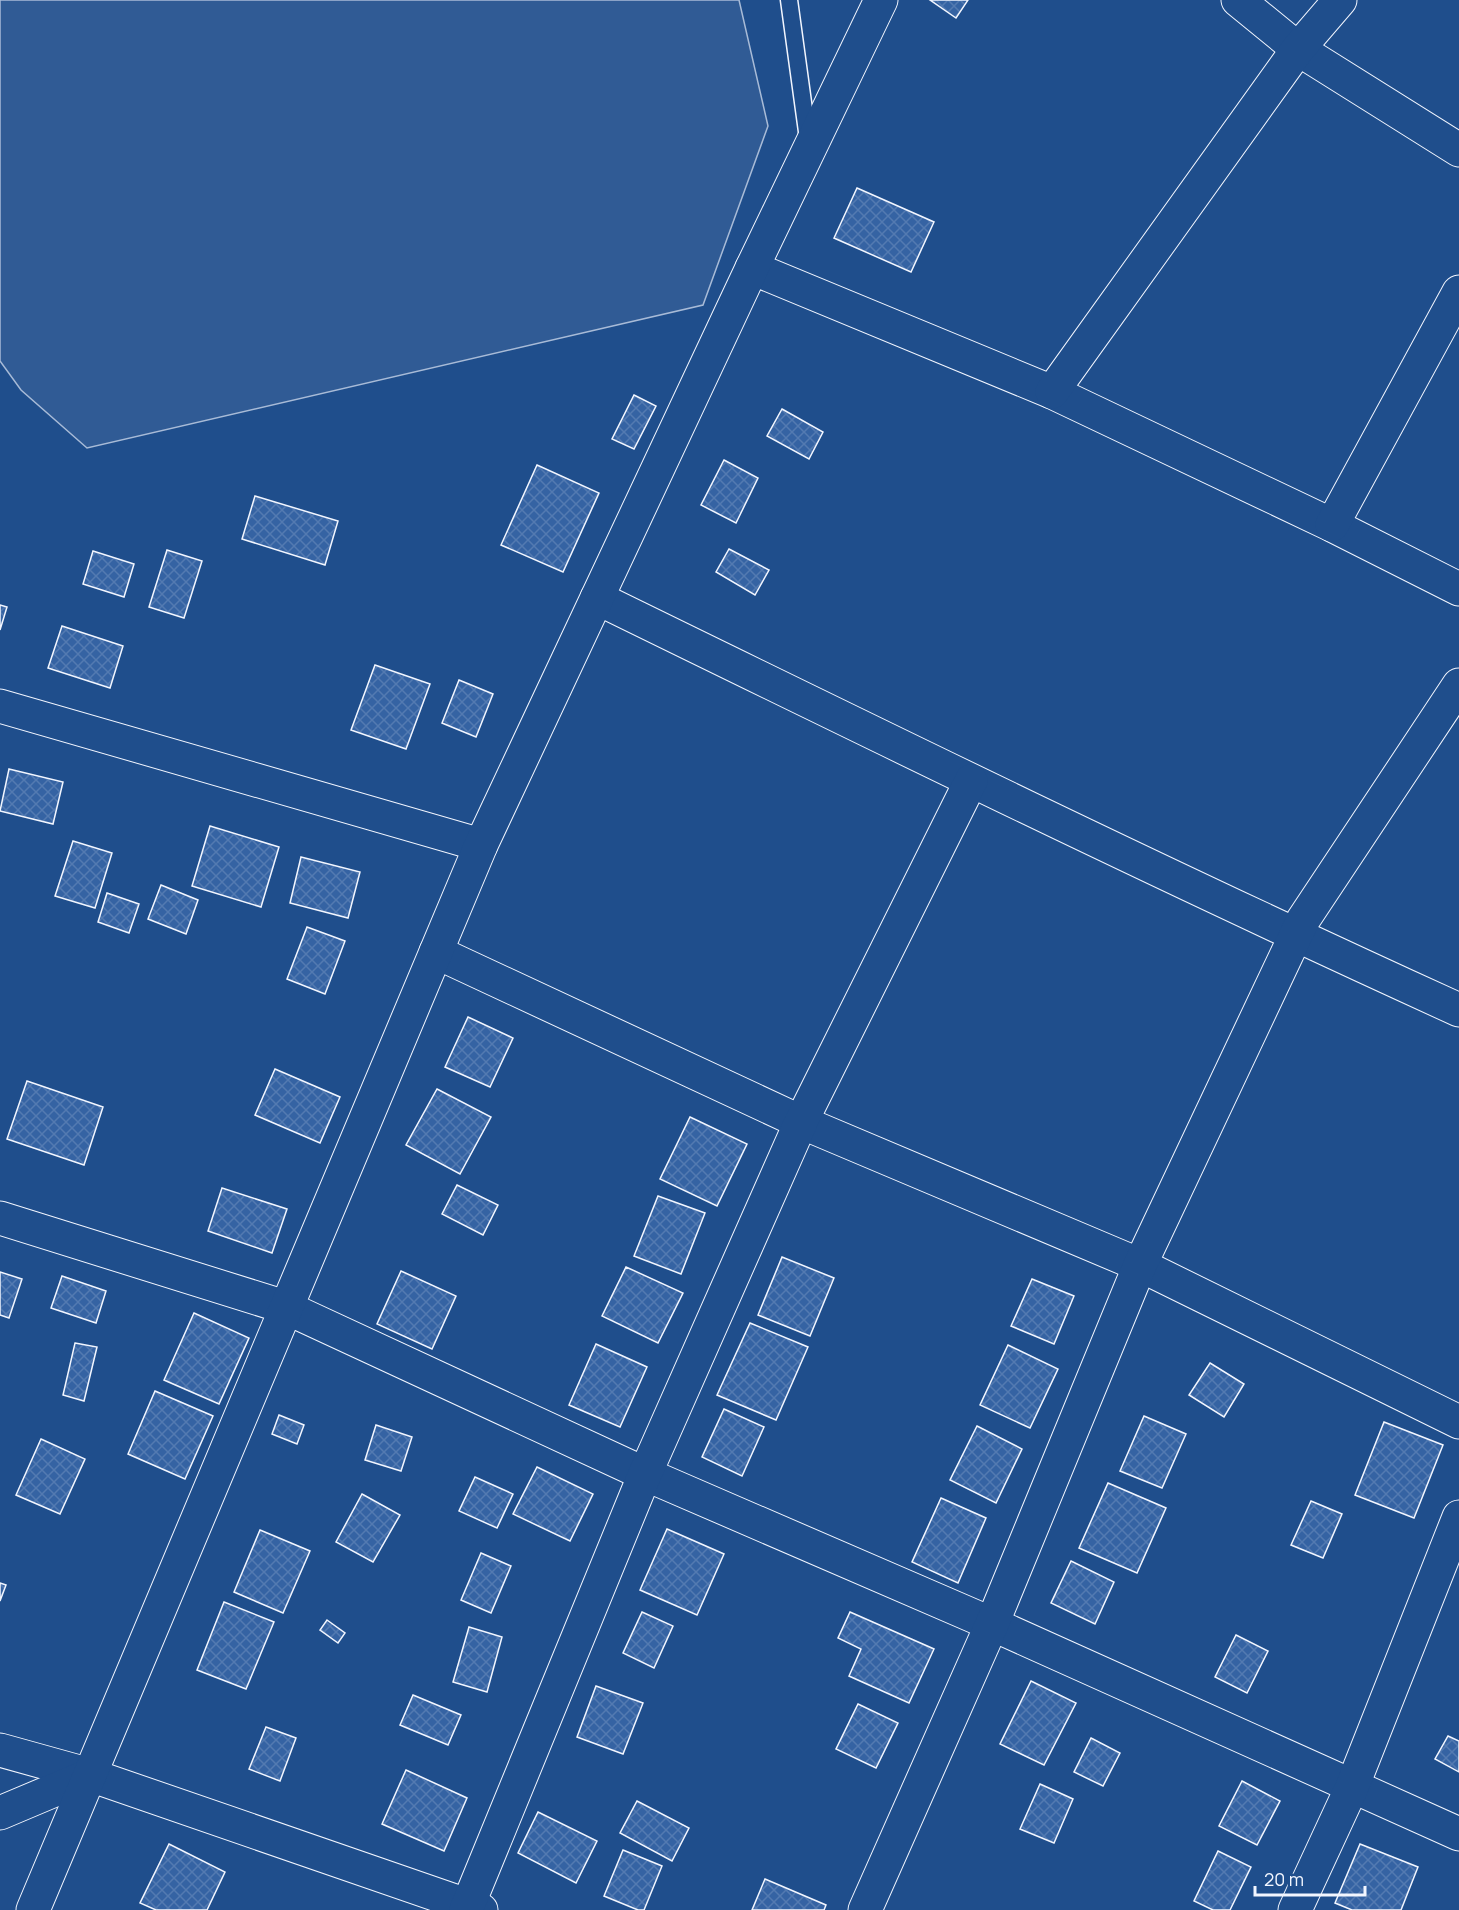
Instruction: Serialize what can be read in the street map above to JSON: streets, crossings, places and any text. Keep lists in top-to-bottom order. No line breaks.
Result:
{"scale_bar":"20 m"}
